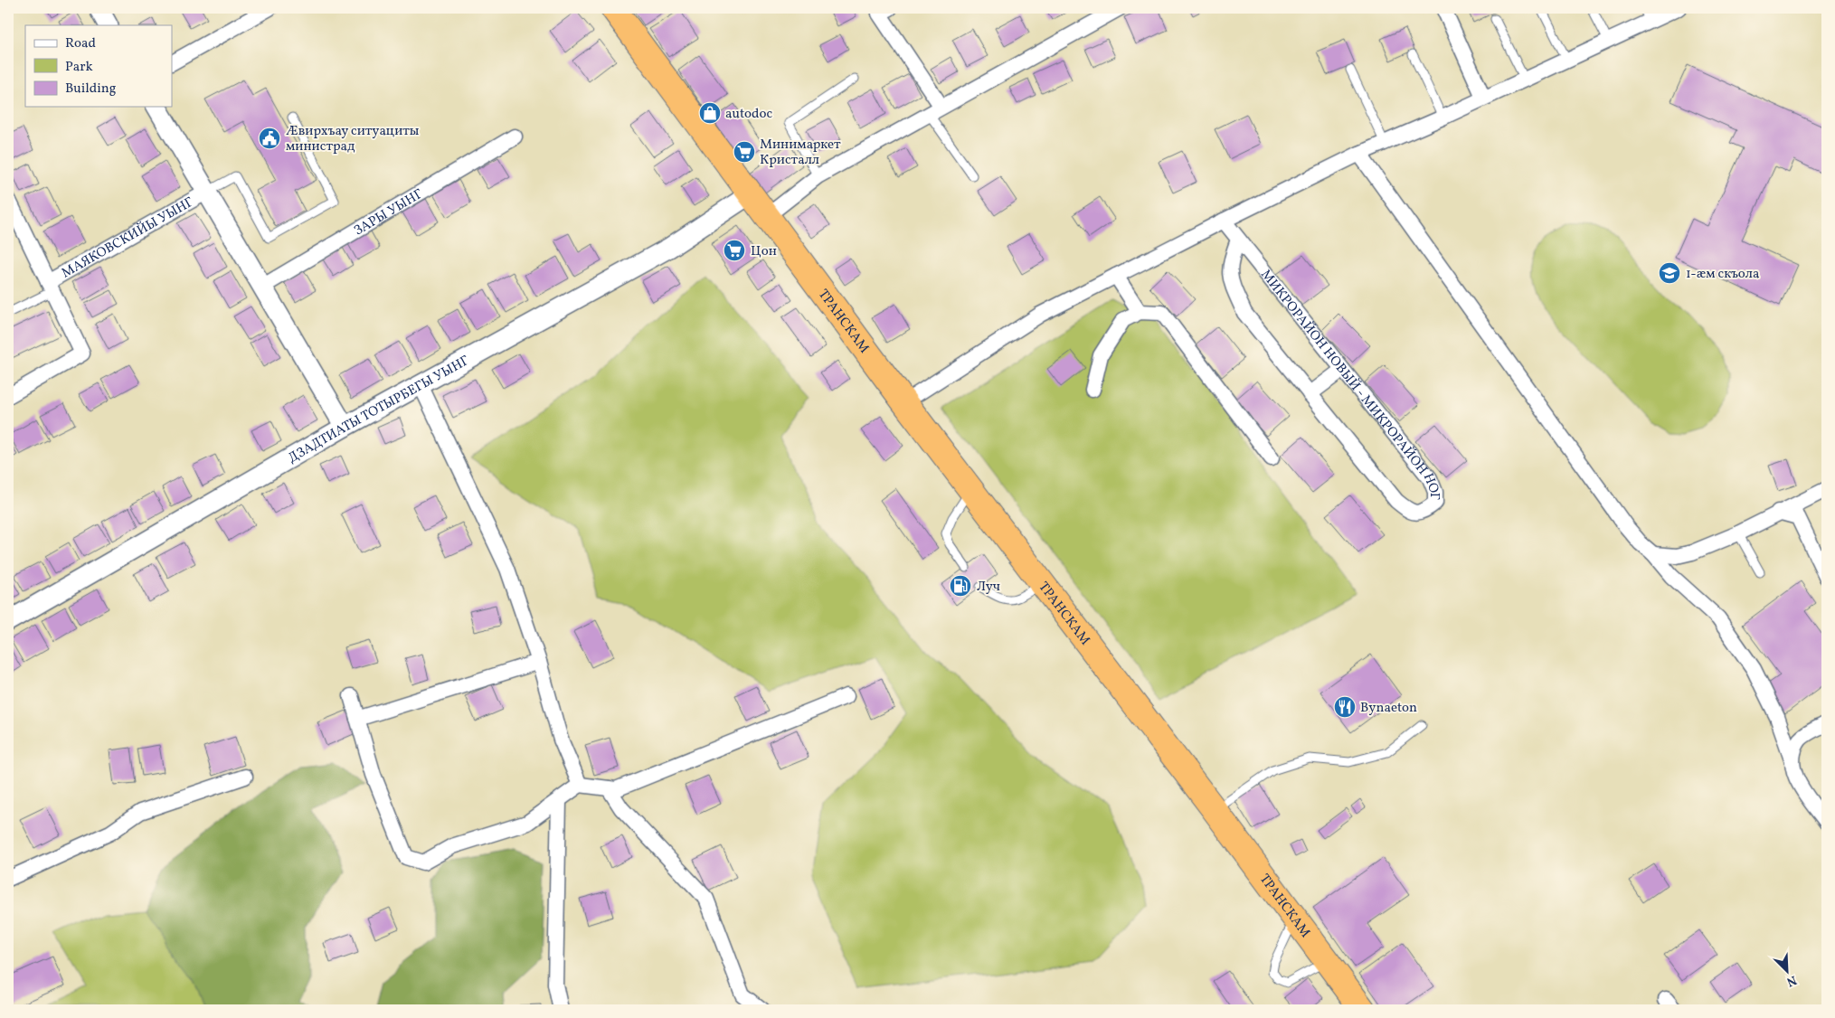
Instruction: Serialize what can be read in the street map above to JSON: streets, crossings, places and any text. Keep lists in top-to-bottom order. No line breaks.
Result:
{"streets":{"highway":["ТРАНСКАМ"],"street":["ЗАРЫ УЫНГ","МАЯКОВСКИЙЫ УЫНГ","МИКРОРАЙОН НОВЫЙ - МИКРОРАЙОН НОГ","ДЗАДТИАТЫ ТОТЫРБЕГЫ УЫНГ"]},"crossings":[["ТРАНСКАМ","ДЗАДТИАТЫ ТОТЫРБЕГЫ УЫНГ"]],"places":{"shop":["autodoc"],"public building":["Æвирхъау ситуациты министрад"],"supermarket":["Минимаркет Кристалл","Цон"],"school or university":["1-æм скъола"],"fuel station":["Луч"],"restaurant":["Bynaeton"]},"legend":["Road","Park","Building"],"north":"bottom right"}
